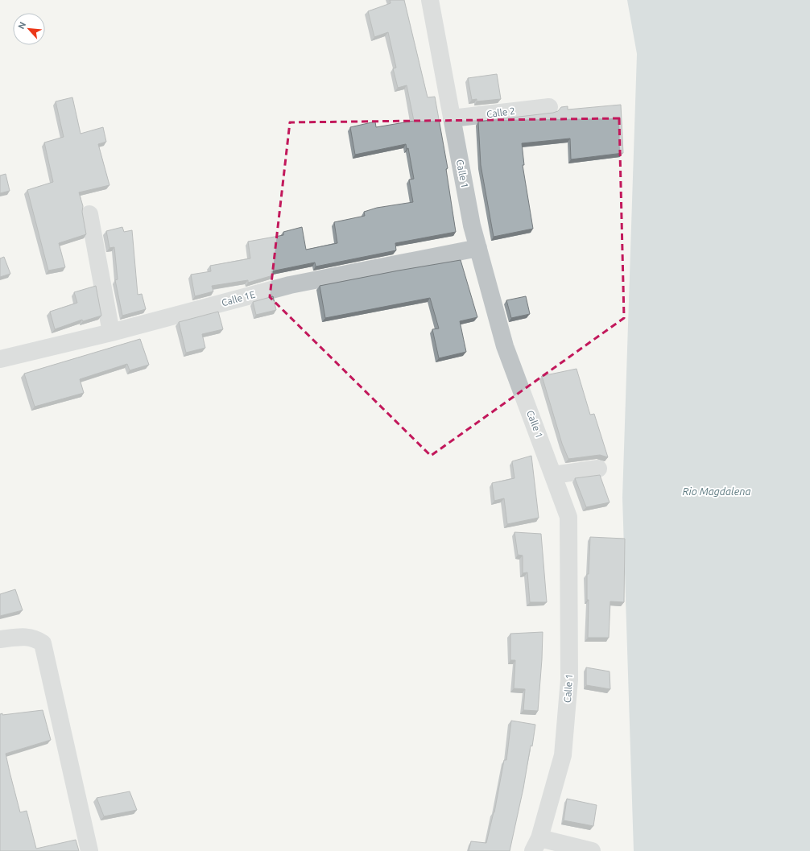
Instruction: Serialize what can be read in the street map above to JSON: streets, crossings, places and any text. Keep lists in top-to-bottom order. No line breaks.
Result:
{"streets":{"street":["Calle 2","Calle 1","Calle 1E"]},"crossings":[["Calle 2","Calle 1"],["Calle 1","Calle 1E"]],"water":["Rio Magdalena"],"north":"top left"}
